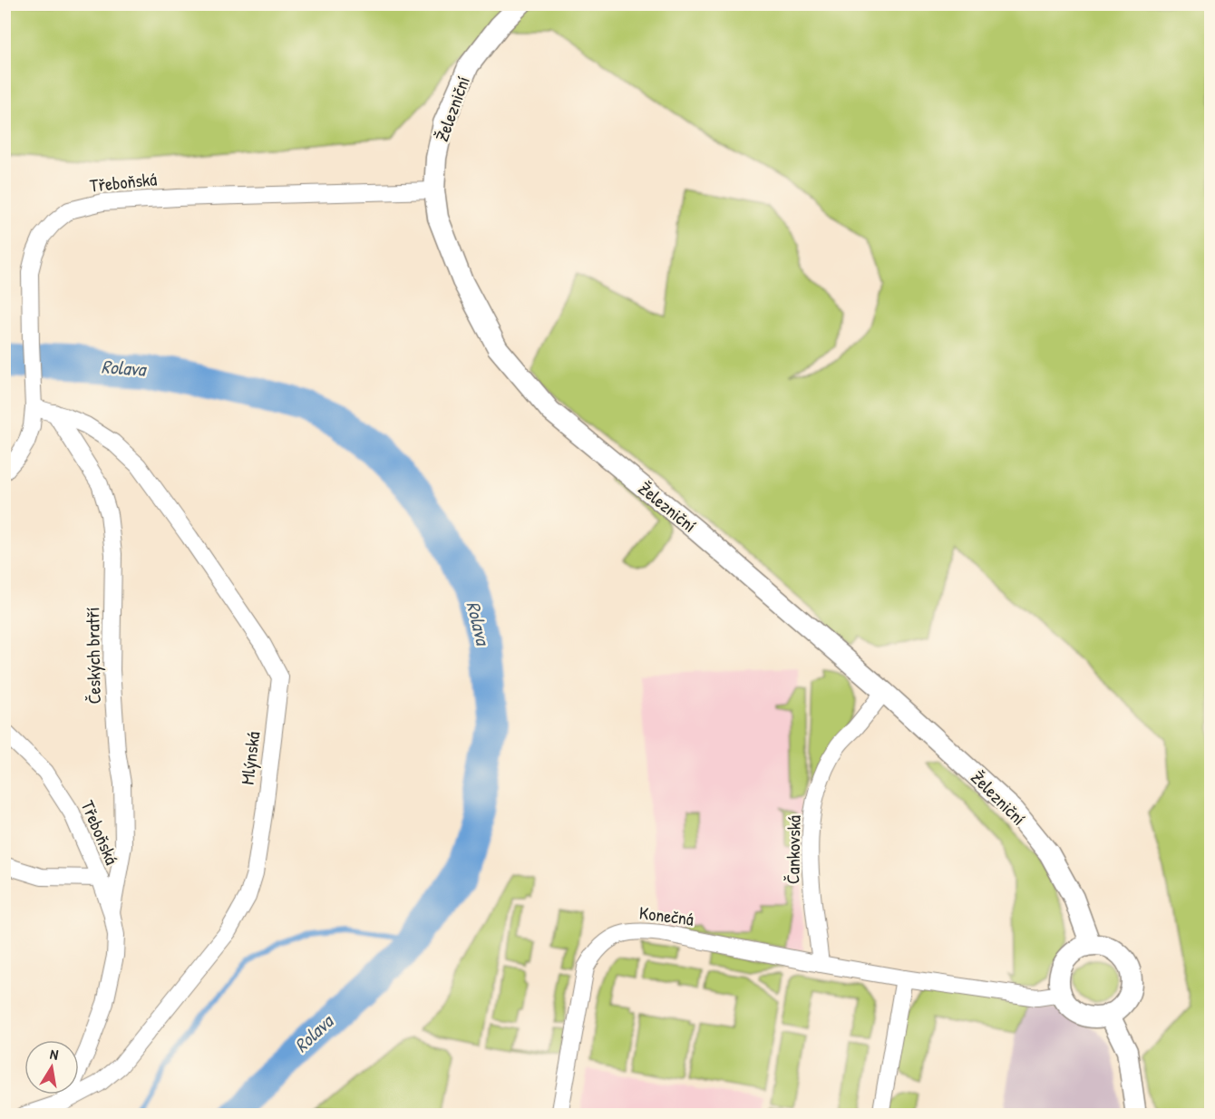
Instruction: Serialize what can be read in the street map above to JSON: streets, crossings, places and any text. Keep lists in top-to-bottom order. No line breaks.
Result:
{"streets":{"street":["Železniční","Třeboňská","Českých bratří","Mlýnská","Čankovská","Konečná"]},"crossings":[["Železniční","Třeboňská"],["Železniční","Čankovská"],["Železniční","Konečná"],["Třeboňská","Českých bratří"],["Třeboňská","Mlýnská"],["Českých bratří","Mlýnská"],["Čankovská","Konečná"]],"water":["Rolava"],"north":"top"}
